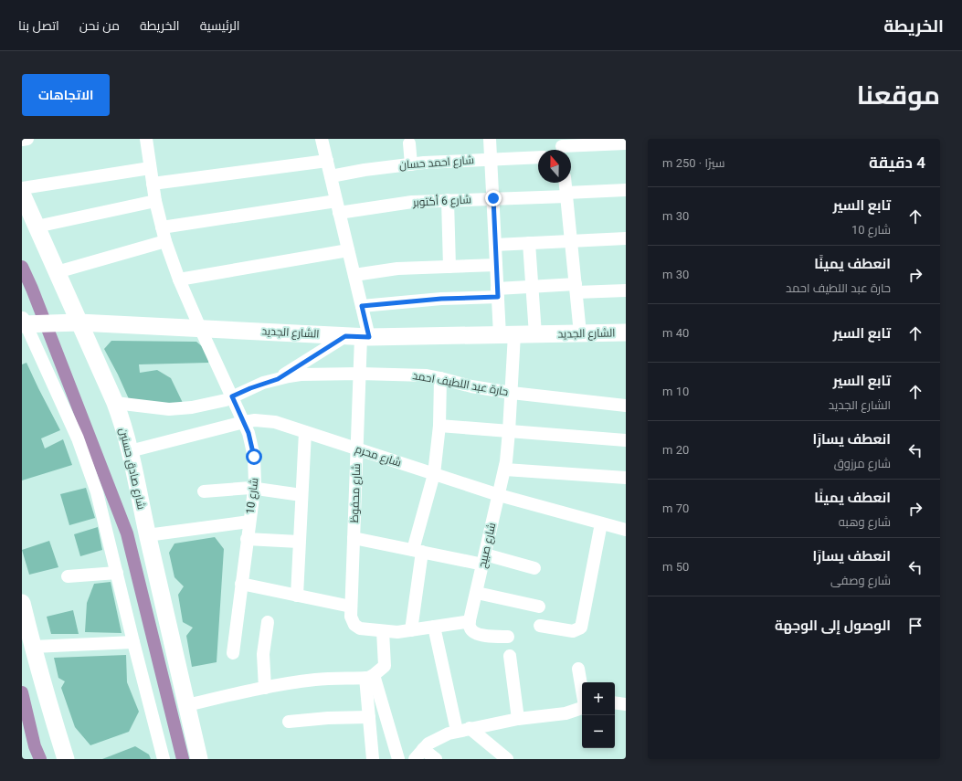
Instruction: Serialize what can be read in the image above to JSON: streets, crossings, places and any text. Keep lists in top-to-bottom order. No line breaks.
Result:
{"streets":{"street":["شارع احمد حسان","شارع 6 أكتوبر","الشارع الجديد","حارة عبد اللطيف احمد","شارع محرم","شارع صادق حسنين","شارع محفوظ","شارع 10","شارع صبيح"]},"crossings":[["شارع احمد حسان","شارع محفوظ"],["شارع احمد حسان","شارع صبيح"],["شارع 6 أكتوبر","شارع محفوظ"],["شارع 6 أكتوبر","شارع صبيح"],["الشارع الجديد","شارع صادق حسنين"],["الشارع الجديد","شارع محفوظ"],["الشارع الجديد","شارع 10"],["الشارع الجديد","شارع صبيح"],["حارة عبد اللطيف احمد","شارع صادق حسنين"],["حارة عبد اللطيف احمد","شارع محفوظ"],["حارة عبد اللطيف احمد","شارع 10"],["حارة عبد اللطيف احمد","شارع صبيح"],["شارع محرم","شارع صادق حسنين"],["شارع محرم","شارع محفوظ"],["شارع محرم","شارع 10"],["شارع محرم","شارع صبيح"]],"north":"top","page":{"header":"الخريطة","nav":["الرئيسية","الخريطة","من نحن","اتصل بنا"],"title":"موقعنا","buttons":"الاتجاهات","heading":["4 دقيقة","سيرًا · 250 m"],"list":[["تابع السير","شارع 10","30 m"],["انعطف يمينًا","حارة عبد اللطيف احمد","30 m"],["تابع السير","40 m"],["تابع السير","الشارع الجديد","10 m"],["انعطف يسارًا","شارع مرزوق","20 m"],["انعطف يمينًا","شارع وهبه","70 m"],["انعطف يسارًا","شارع وصفى","50 m"],"الوصول إلى الوجهة"],"map_buttons":["+","−"]}}
